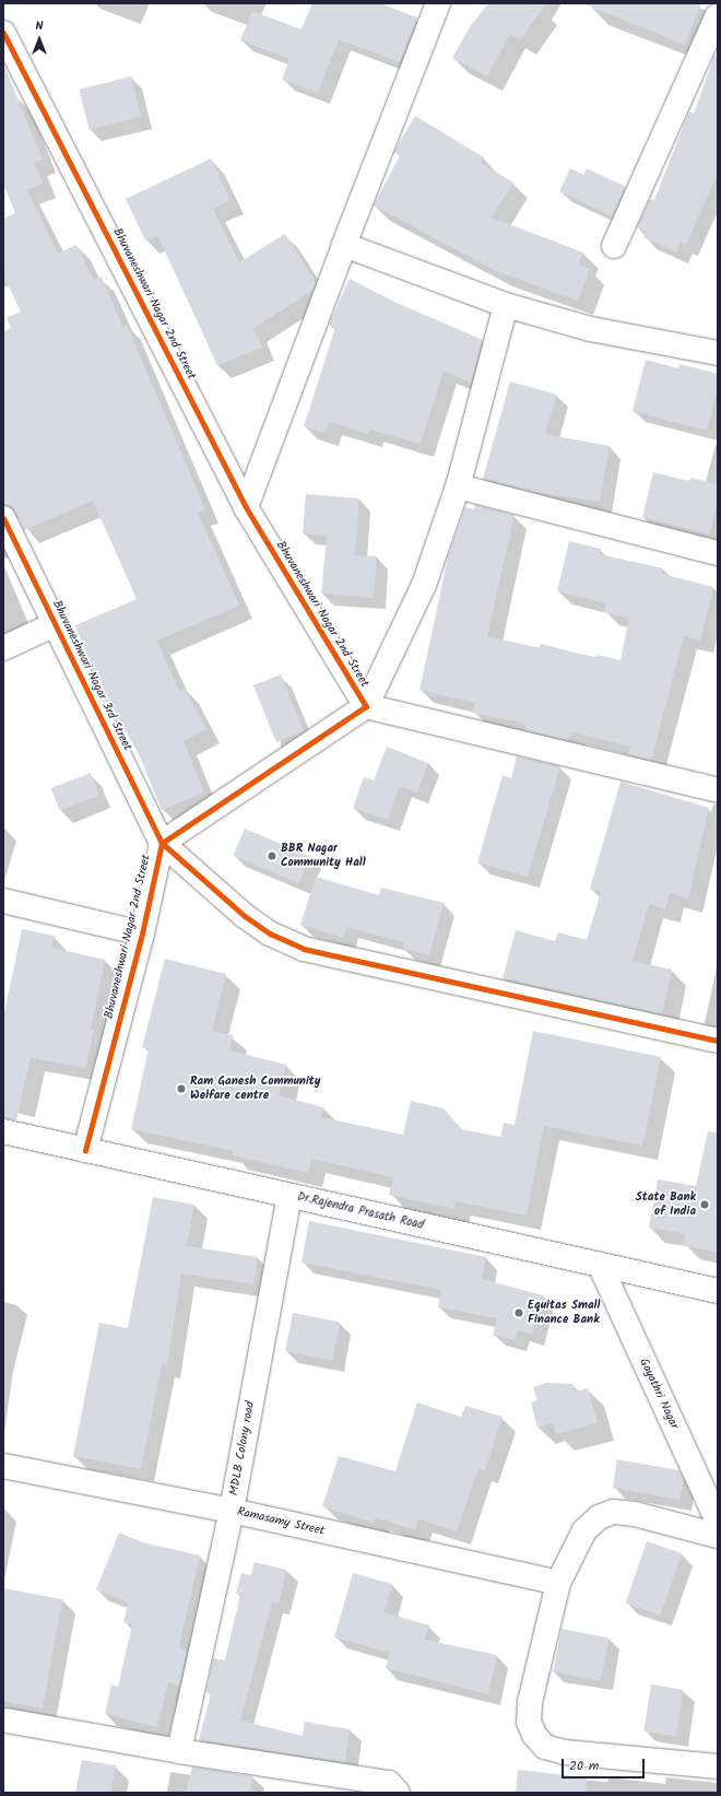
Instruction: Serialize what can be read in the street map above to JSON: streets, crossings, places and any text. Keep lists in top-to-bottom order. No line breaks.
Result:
{"streets":{"street":["Bhuvaneshwari Nagar 2nd Street","Bhuvaneshwari Nagar 3rd Street","Dr.Rajendra Prasath Road","Gayathri Nagar","MDLB Colony road","Ramasamy Street"]},"crossings":[["Bhuvaneshwari Nagar 2nd Street","Bhuvaneshwari Nagar 3rd Street"],["Bhuvaneshwari Nagar 2nd Street","Dr.Rajendra Prasath Road"],["Dr.Rajendra Prasath Road","Gayathri Nagar"],["Dr.Rajendra Prasath Road","MDLB Colony road"],["MDLB Colony road","Ramasamy Street"]],"places":["BBR Nagar Community Hall","Ram Ganesh Community Welfare centre","State Bank of India","Equitas Small Finance Bank"],"scale_bar":"20 m","north":"top"}
